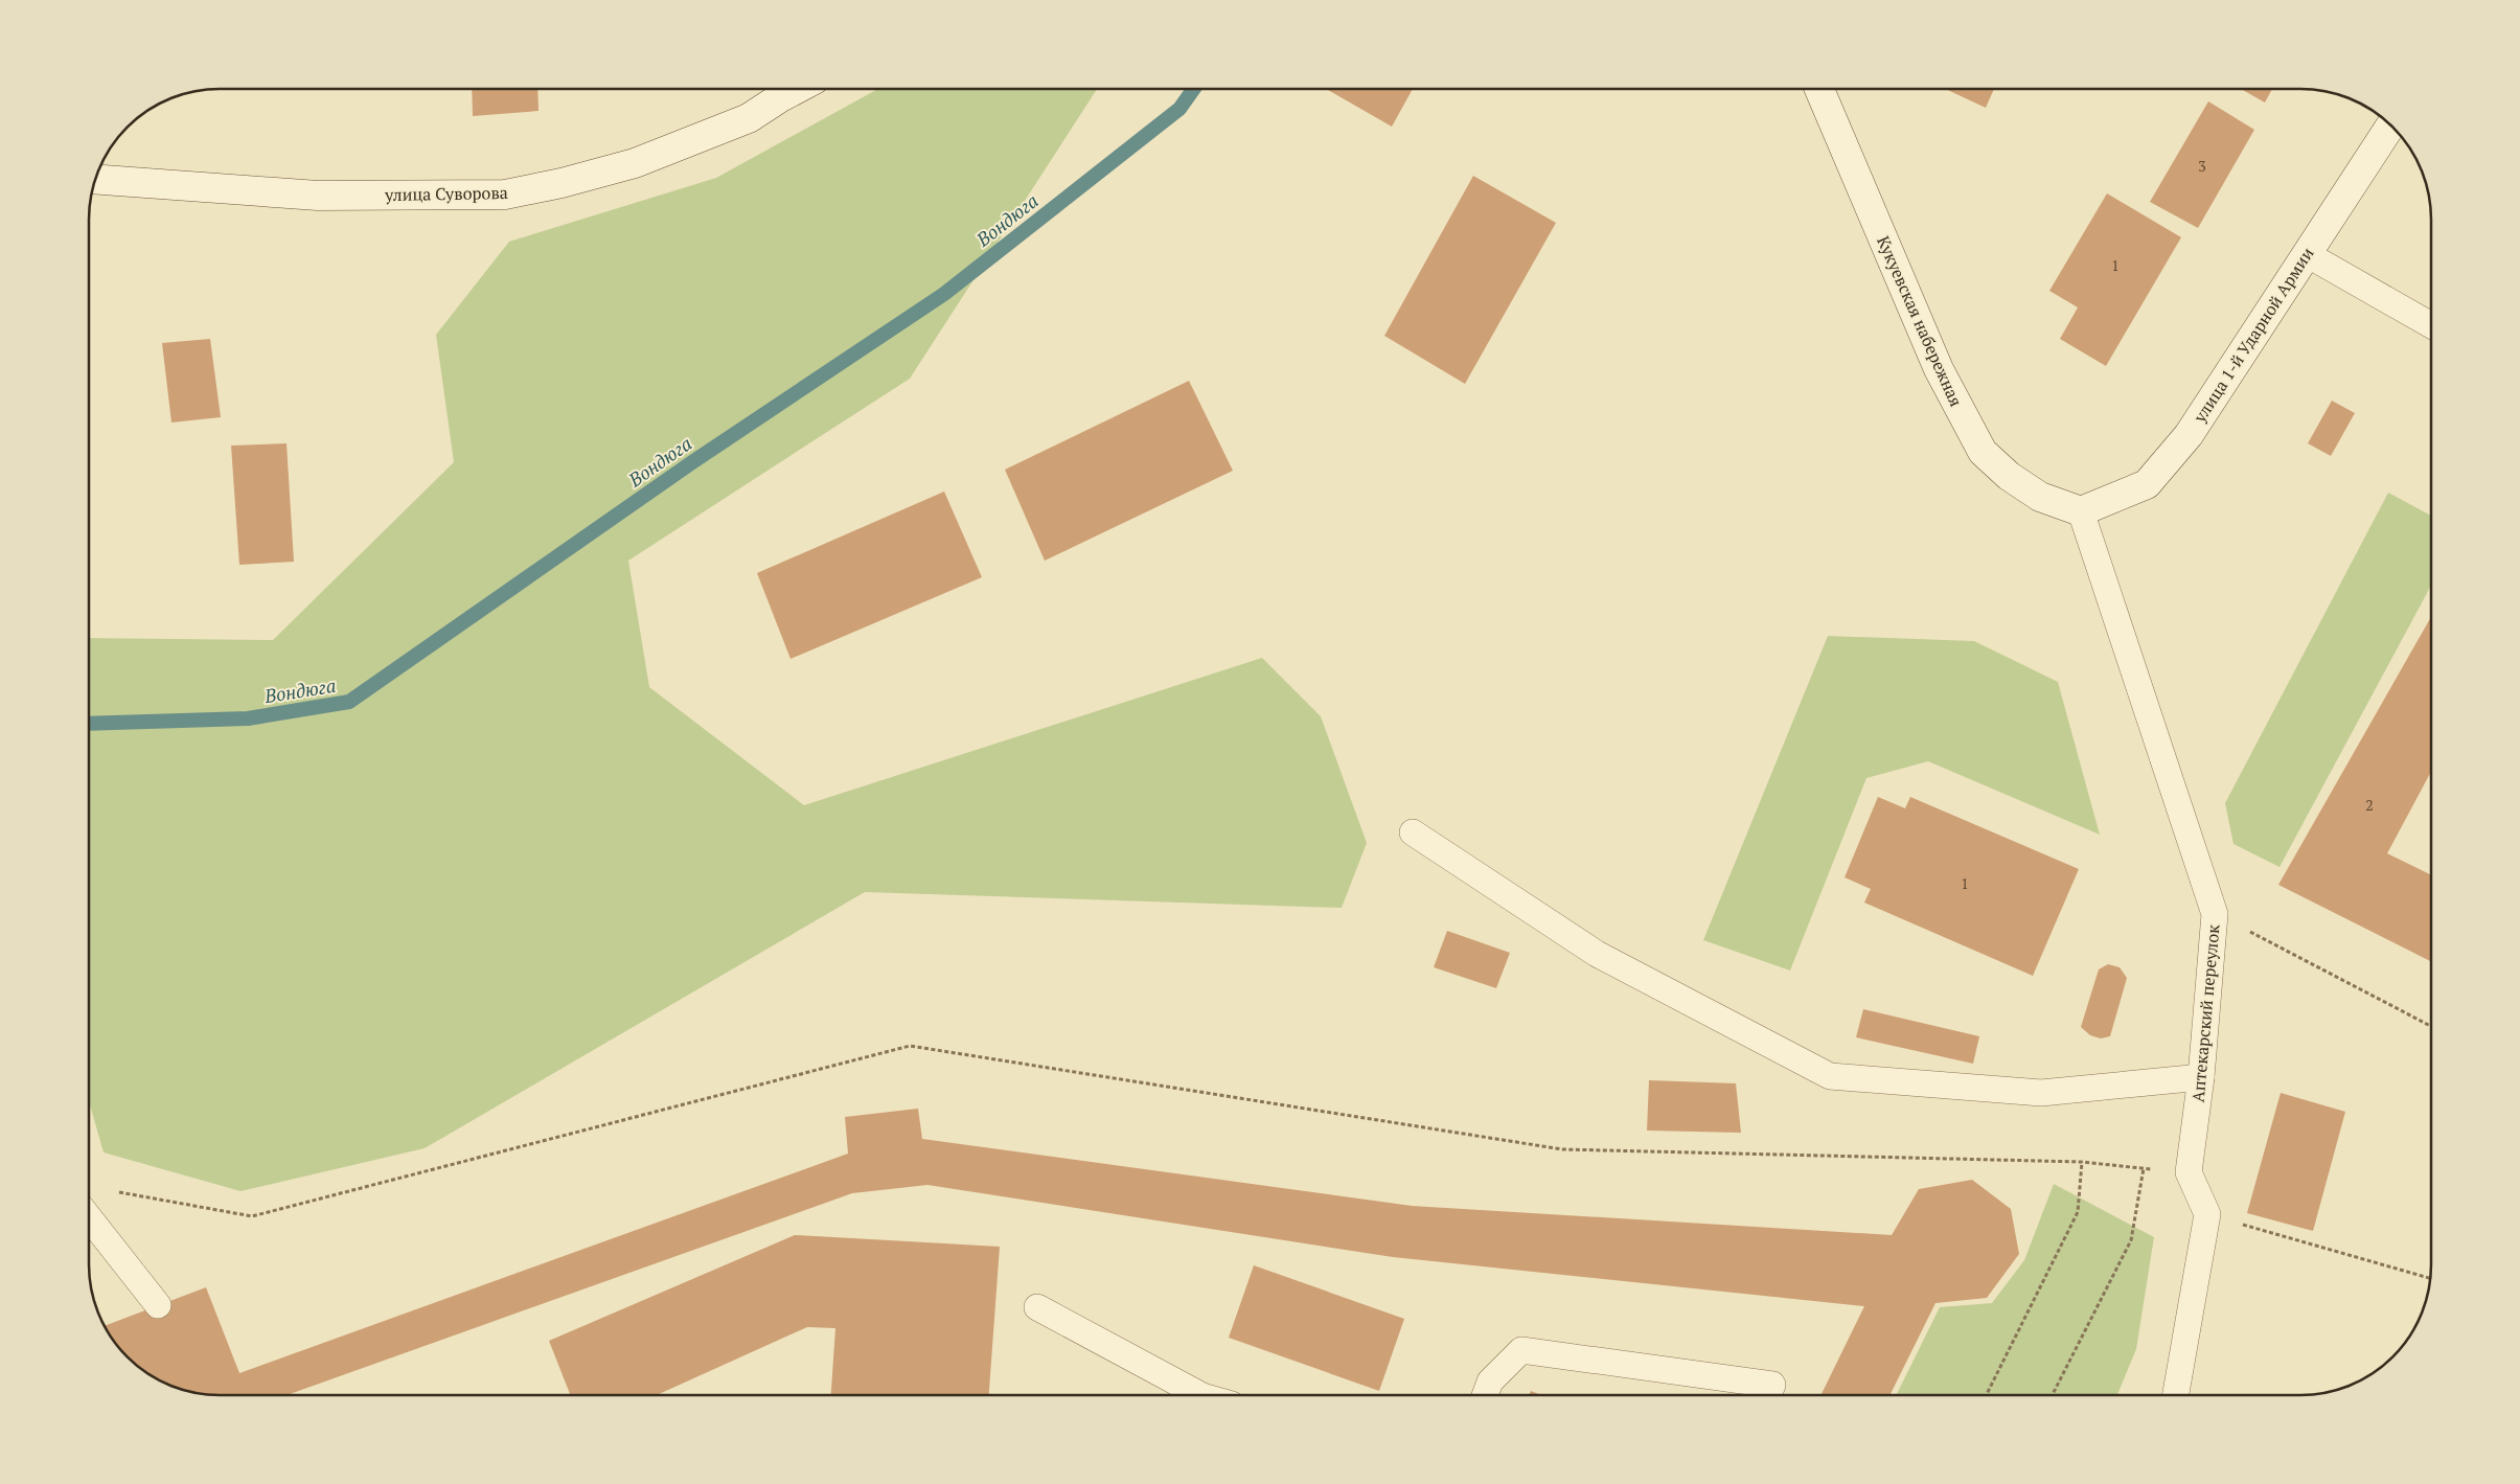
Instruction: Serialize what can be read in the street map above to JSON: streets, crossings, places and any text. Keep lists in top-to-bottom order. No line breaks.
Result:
{"streets":{"main road":["улица Суворова","Кукуевская набережная","улица 1-й Ударной Армии"],"lane":["Аптекарский переулок"]},"crossings":[["Кукуевская набережная","улица 1-й Ударной Армии"],["Кукуевская набережная","Аптекарский переулок"],["улица 1-й Ударной Армии","Аптекарский переулок"]],"water":["Вондюга"],"house_numbers":["3","1","2","1"]}
